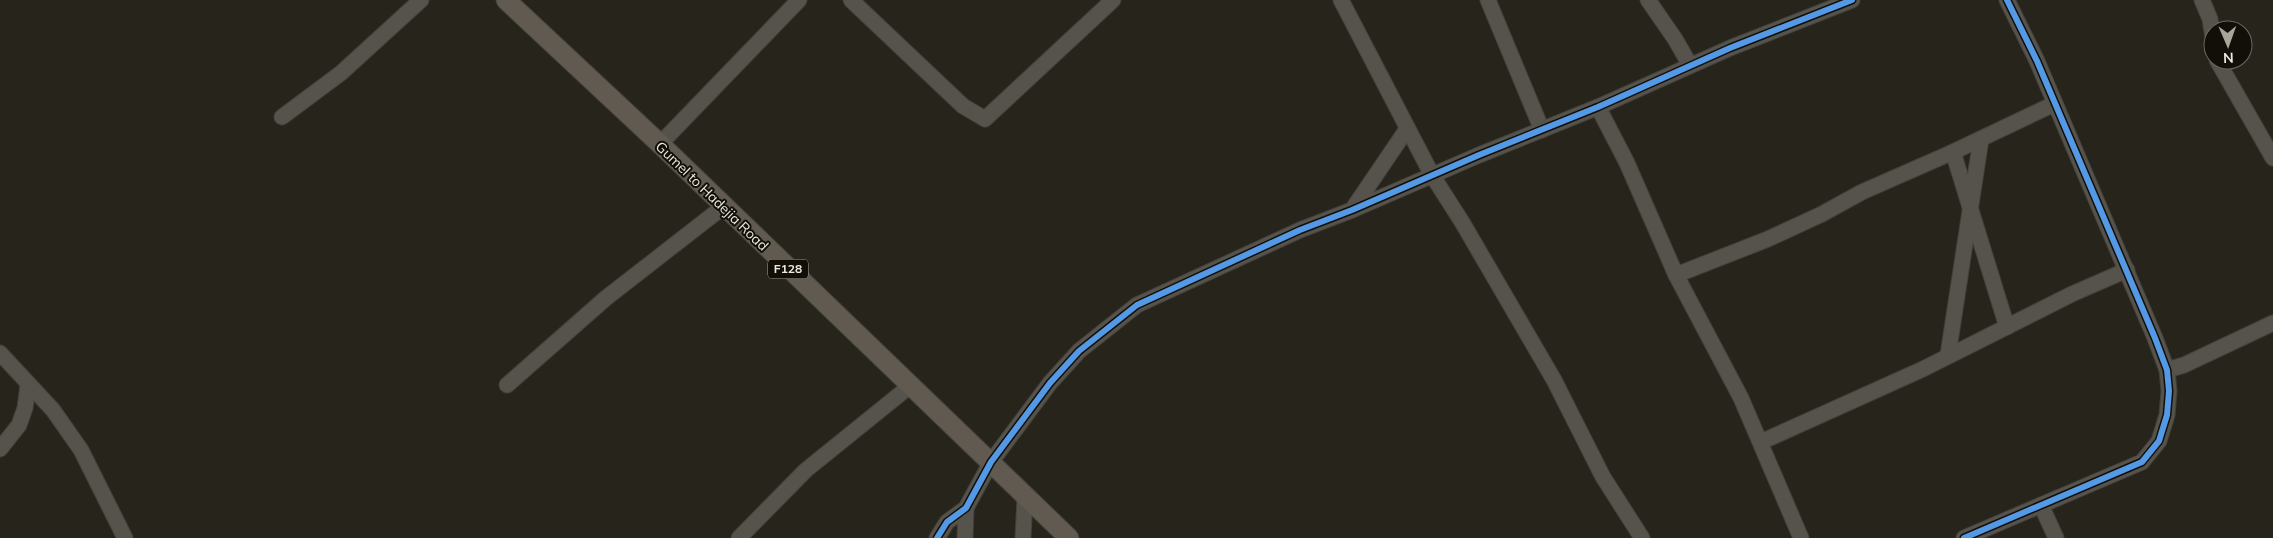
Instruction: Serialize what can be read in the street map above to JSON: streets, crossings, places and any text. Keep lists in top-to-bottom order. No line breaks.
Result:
{"streets":{"main road":["Gumel to Hadejia Road","F128"]},"north":"bottom"}
